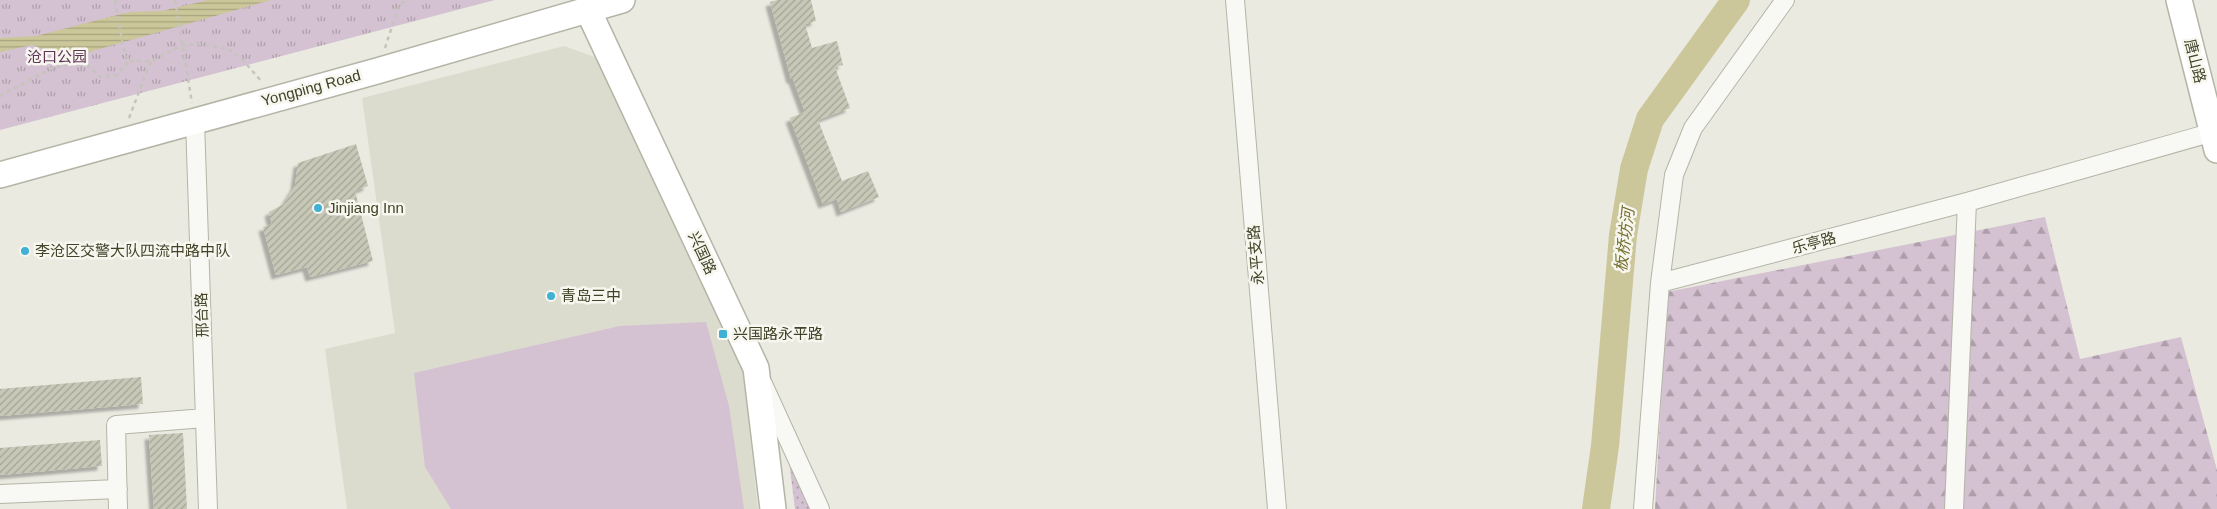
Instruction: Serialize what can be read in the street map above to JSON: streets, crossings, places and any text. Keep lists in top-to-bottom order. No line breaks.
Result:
{"streets":{"main road":["唐山路","Yongping Road","兴国路"],"street":["乐亭路","永平支路","邢台路"]},"crossings":[["唐山路","乐亭路"],["Yongping Road","兴国路"],["Yongping Road","邢台路"]],"water":["板桥坊河"],"parks":["沧口公园"],"places":{"other":["Jinjiang Inn","李沧区交警大队四流中路中队","青岛三中"],"transit":["兴国路永平路"]}}
